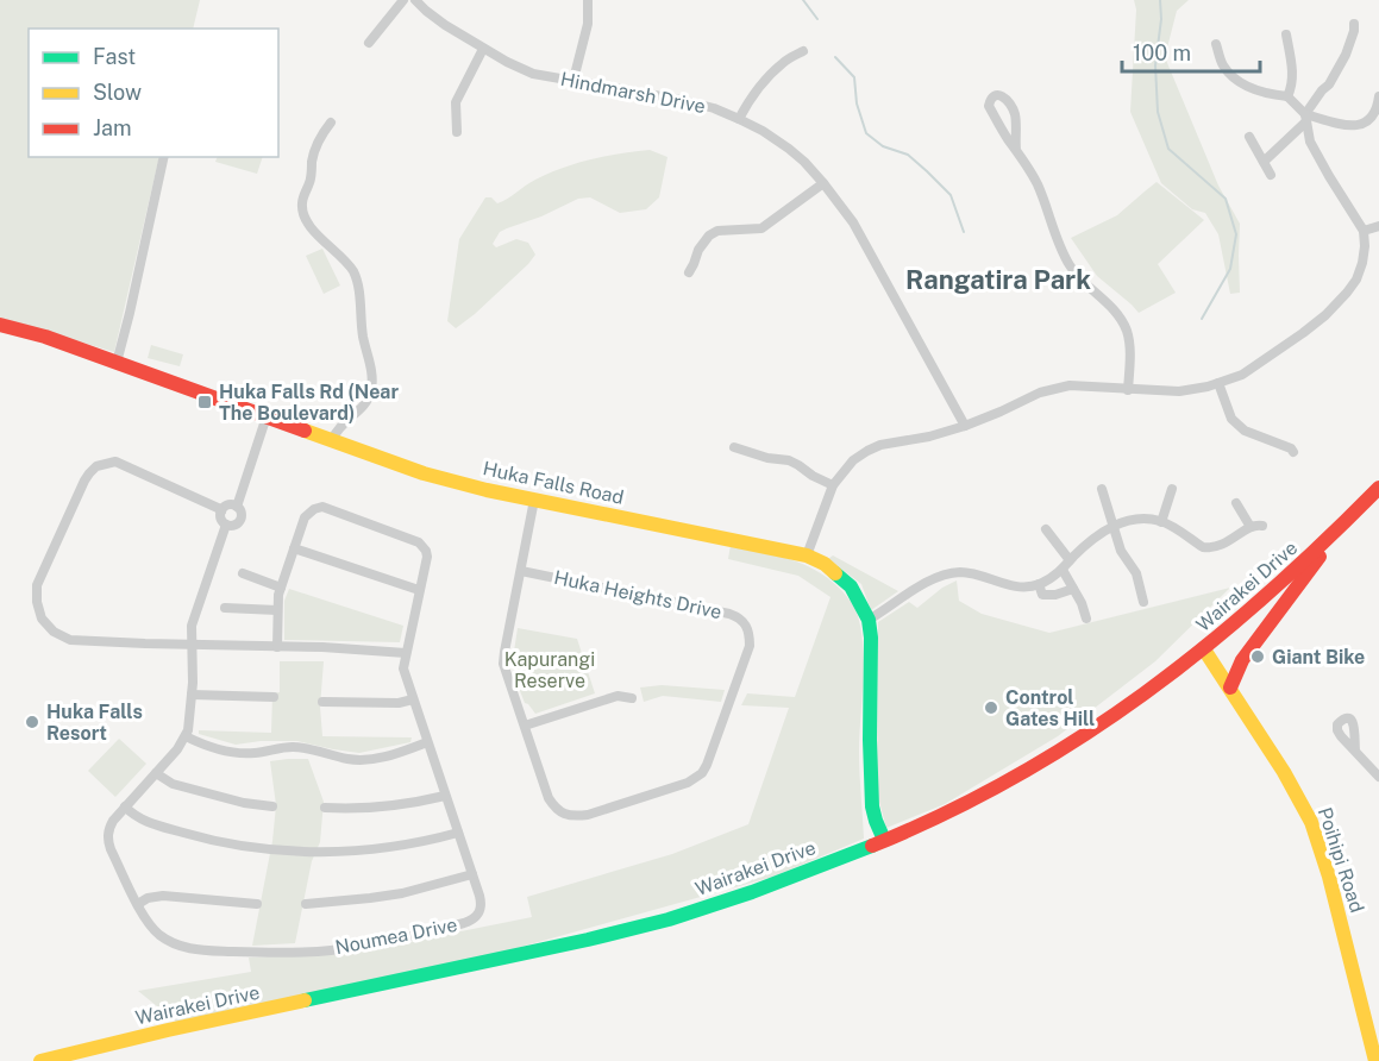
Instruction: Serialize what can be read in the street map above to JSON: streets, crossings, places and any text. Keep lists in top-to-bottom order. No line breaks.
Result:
{"streets":{"main road":["Huka Falls Road","Wairakei Drive","Poihipi Road"],"street":["Hindmarsh Drive","Huka Heights Drive","Noumea Drive"]},"crossings":[["Huka Falls Road","Wairakei Drive"],["Huka Falls Road","Huka Heights Drive"],["Wairakei Drive","Poihipi Road"]],"districts":["Rangatira Park"],"parks":["Kapurangi Reserve"],"places":{"transit":["Huka Falls Rd (Near The Boulevard)"],"other":["Giant Bike","Control Gates Hill","Huka Falls Resort"]},"legend":["Fast","Slow","Jam"],"scale_bar":"100 m"}
